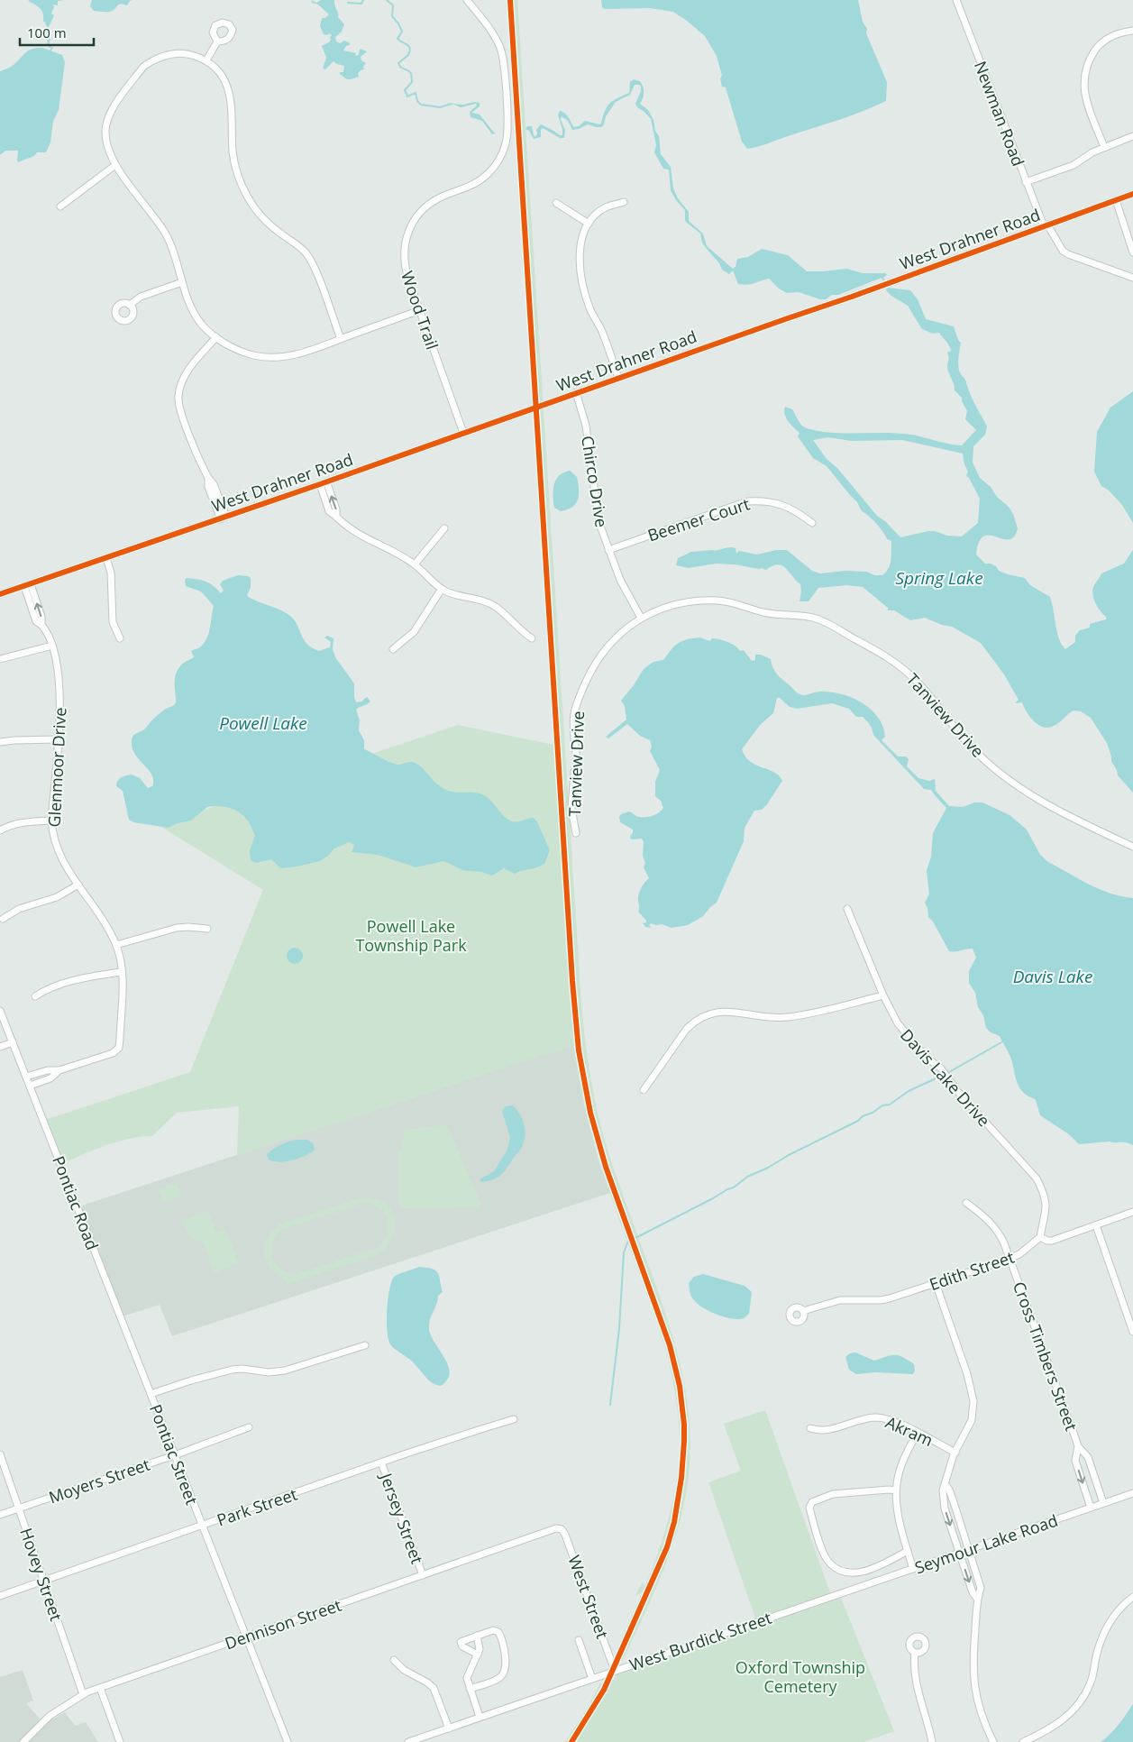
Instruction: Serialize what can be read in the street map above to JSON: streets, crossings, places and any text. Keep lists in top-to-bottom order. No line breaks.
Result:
{"streets":{"street":["Newman Road","West Drahner Road","Wood Trail","Chirco Drive","Beemer Court","Tanview Drive","Glenmoor Drive","Davis Lake Drive","Pontiac Road","Edith Street","Cross Timbers Street","Akram","Pontiac Street","Moyers Street","Park Street","Jersey Street","Seymour Lake Road","Hovey Street","West Street","Dennison Street","West Burdick Street"]},"crossings":[["Newman Road","West Drahner Road"],["West Drahner Road","Wood Trail"],["West Drahner Road","Chirco Drive"],["West Drahner Road","Glenmoor Drive"],["Chirco Drive","Beemer Court"],["Chirco Drive","Tanview Drive"],["Glenmoor Drive","Pontiac Road"],["Davis Lake Drive","Edith Street"],["Pontiac Road","Pontiac Street"],["Edith Street","Cross Timbers Street"],["Cross Timbers Street","Seymour Lake Road"],["Pontiac Street","Moyers Street"],["Pontiac Street","Park Street"],["Pontiac Street","Dennison Street"],["Moyers Street","Hovey Street"],["Park Street","Jersey Street"],["Park Street","Hovey Street"],["Jersey Street","Dennison Street"],["Seymour Lake Road","West Burdick Street"],["Hovey Street","Dennison Street"],["West Street","Dennison Street"],["West Street","West Burdick Street"]],"water":["Spring Lake","Powell Lake","Davis Lake"],"parks":["Powell Lake Township Park","Oxford Township Cemetery"],"scale_bar":"100 m"}
